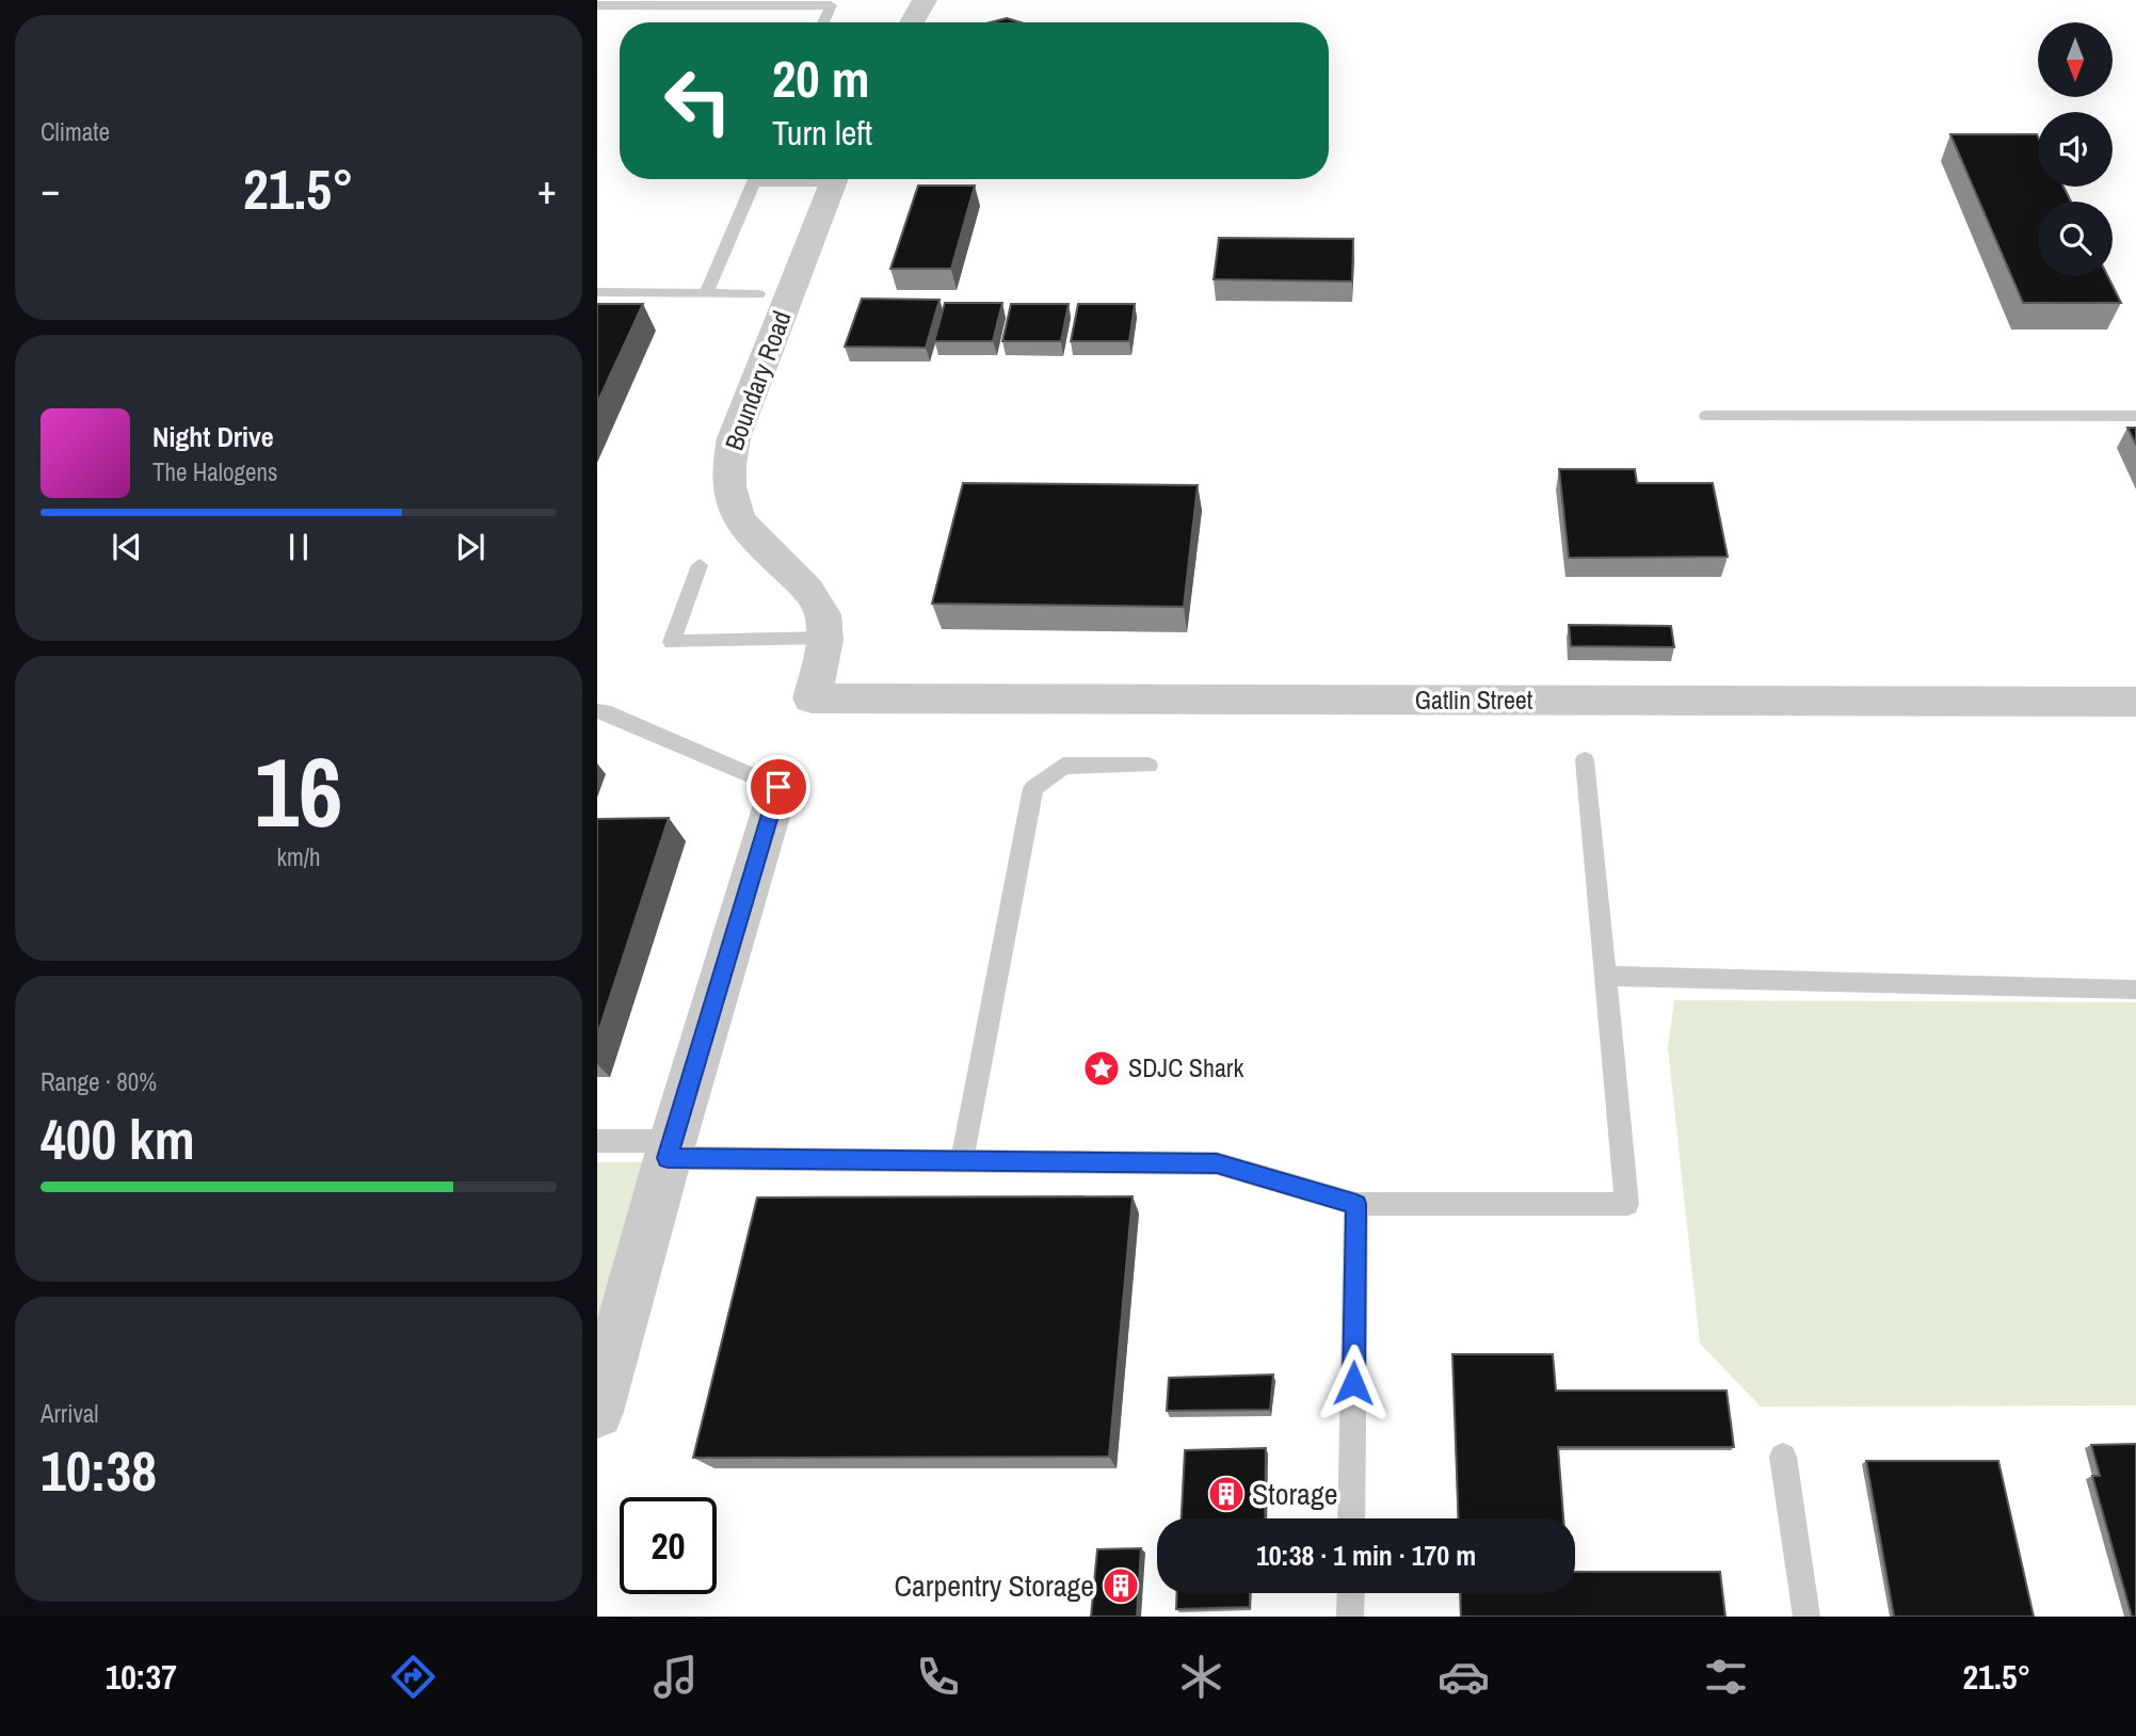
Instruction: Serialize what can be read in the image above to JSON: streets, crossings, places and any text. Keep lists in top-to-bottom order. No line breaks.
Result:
{"streets":{"street":["Boundary Road","Gatlin Street"]},"crossings":[["Boundary Road","Gatlin Street"]],"places":{"place":["SDJC Shark"],"building":["Storage","Carpentry Storage"]},"north":"bottom","page":{"tile":["Climate",["16","km/h"],["Range · 80%","400 km"],["Arrival","10:38"]],"turn":["20 m","Turn left"],"heat":["−","21.5°","+"],"song":["Night Drive","The Halogens"],"limit":"20","trip":"10:38 · 1 min · 170 m","tabs":["10:37","21.5°"]}}
